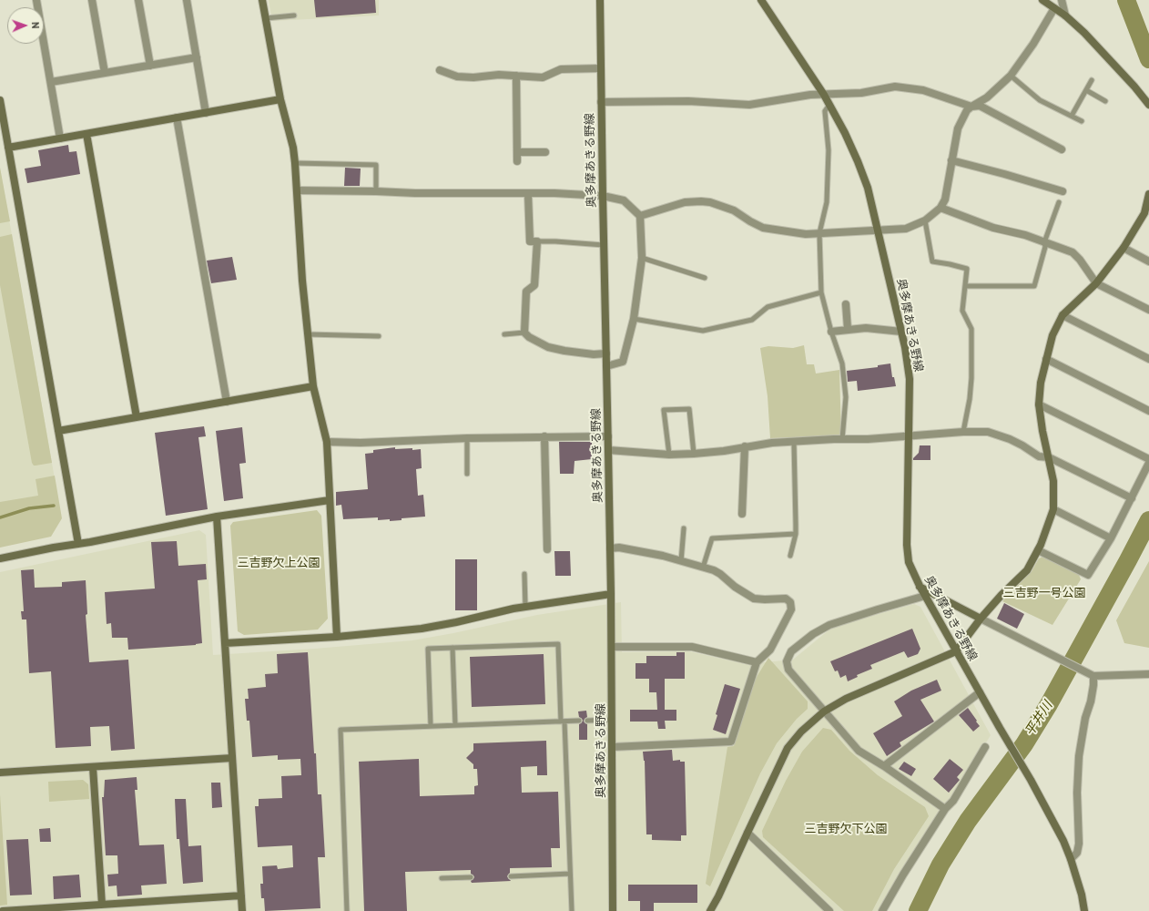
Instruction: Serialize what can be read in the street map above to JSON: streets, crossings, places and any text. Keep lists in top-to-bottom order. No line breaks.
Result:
{"streets":{"street":["奥多摩あきる野線"]},"water":["平井川"],"parks":["三吉野欠上公園","三吉野一号公園","三吉野欠下公園"],"north":"right"}
